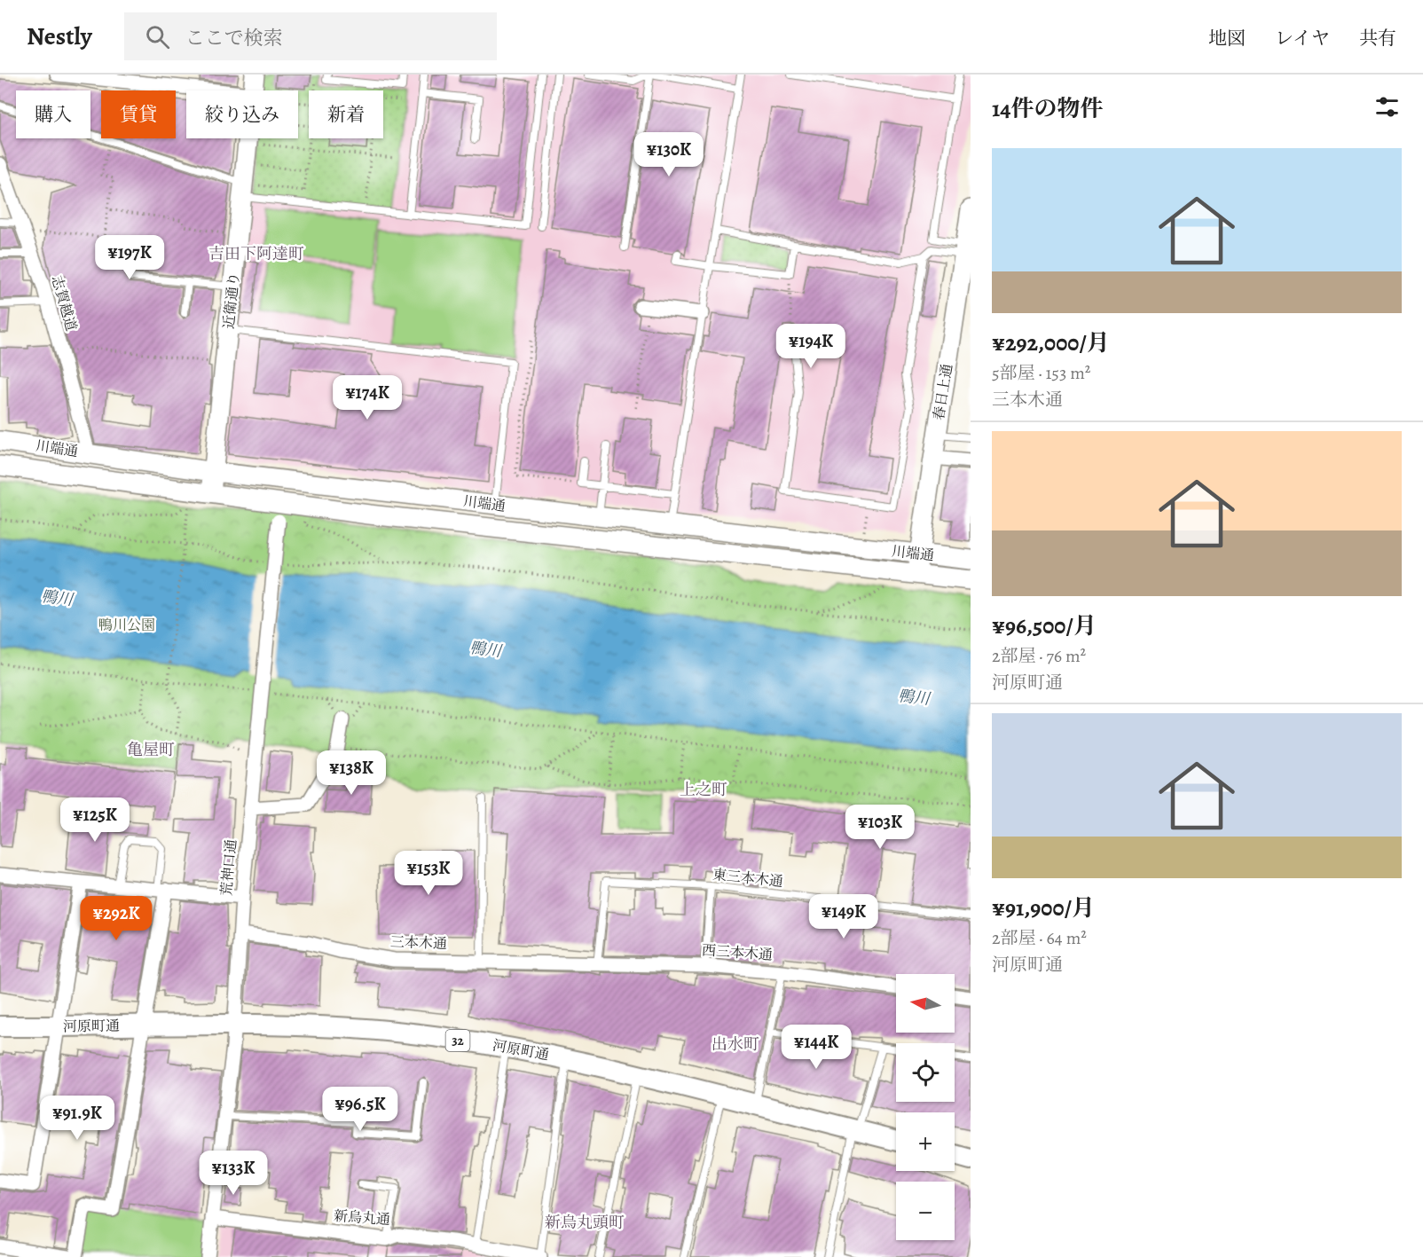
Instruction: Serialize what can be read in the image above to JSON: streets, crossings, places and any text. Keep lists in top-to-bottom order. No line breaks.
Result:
{"streets":{"main road":["河原町通","32"],"street":["近衛通り","志賀越道","春日上通","川端通","荒神口通","三本木通","西三本木通","新烏丸通"],"lane":["東三本木通"]},"crossings":[["近衛通り","川端通"],["志賀越道","川端通"],["春日上通","川端通"],["川端通","荒神口通"],["荒神口通","三本木通"],["荒神口通","河原町通"],["荒神口通","新烏丸通"],["東三本木通","三本木通"],["東三本木通","西三本木通"],["三本木通","西三本木通"]],"districts":["吉田下阿達町","亀屋町","上之町","出水町","新烏丸頭町"],"water":["鴨川"],"parks":["鴨川公園"],"north":"left","page":{"header":"Nestly","search":"ここで検索","nav":["地図","レイヤ","共有"],"heading":"14件の物件","chip":["購入","賃貸","絞り込み","新着"],"price":["¥130K","¥197K","¥194K","¥174K","¥138K","¥125K","¥103K","¥153K","¥149K","¥292K","¥144K","¥96.5K","¥91.9K","¥133K"],"list":[{"name":"¥292,000/月","note":"5部屋 · 153 m² · 三本木通"},{"name":"¥96,500/月","note":"2部屋 · 76 m² · 河原町通"},{"name":"¥91,900/月","note":"2部屋 · 64 m² · 河原町通"}],"map_buttons":["+","−"]}}
